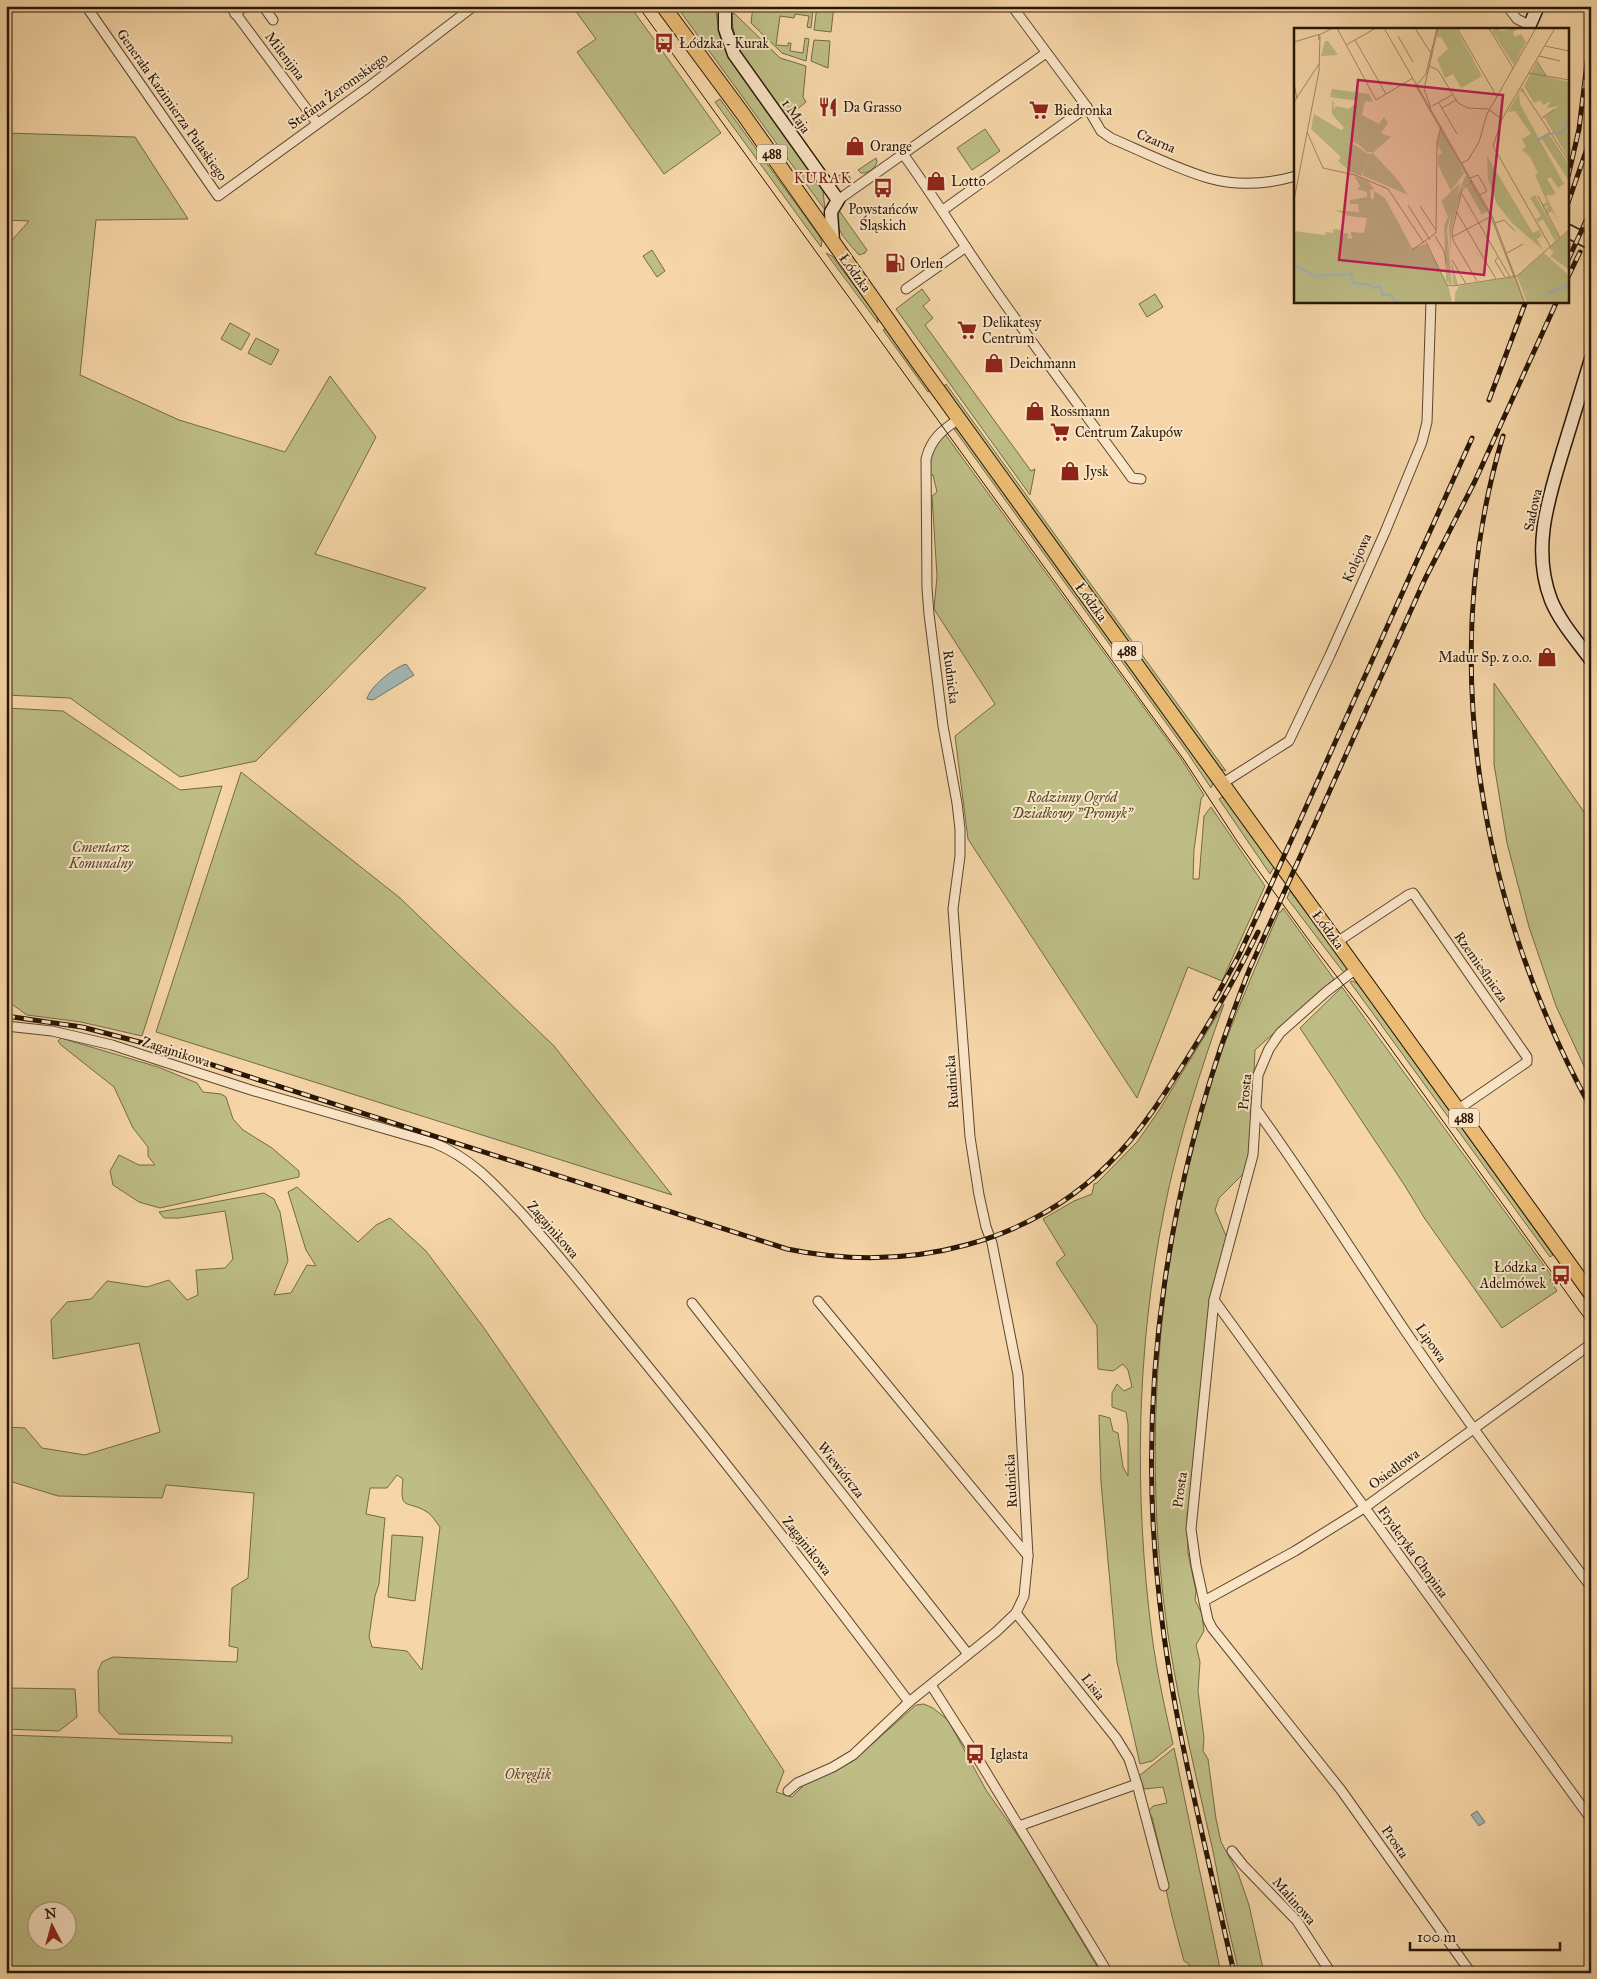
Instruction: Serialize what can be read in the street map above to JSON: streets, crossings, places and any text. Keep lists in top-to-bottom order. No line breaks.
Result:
{"streets":{"main road":["488","Łódzka"],"street":["Milenijna","Stefana Żeromskiego","Generała Kazimierza Pułaskiego","1 Maja","Czarna","Sadowa","Kolejowa","Rudnicka","Rzemieślnicza","Zagajnikowa","Prosta","Lipowa","Osiedlowa","Wiewiórcza","Fryderyka Chopina","Lisia","Malinowa"]},"crossings":[["Milenijna","Stefana Żeromskiego"],["Stefana Żeromskiego","Generała Kazimierza Pułaskiego"],["Łódzka","Kolejowa"],["Łódzka","Rudnicka"],["Łódzka","Rzemieślnicza"],["Łódzka","Prosta"],["Rudnicka","Zagajnikowa"],["Rudnicka","Wiewiórcza"],["Rudnicka","Lisia"],["Prosta","Lipowa"],["Prosta","Osiedlowa"],["Prosta","Fryderyka Chopina"],["Lipowa","Osiedlowa"],["Osiedlowa","Fryderyka Chopina"]],"districts":["KURAK"],"parks":["Rodzinny Ogród Działkowy \"Promyk\"","Cmentarz Komunalny","Okręglik"],"places":{"bus stop":["Łódzka - Kurak","Powstańców Śląskich","Łódzka - Adelmówek","Iglasta"],"restaurant":["Da Grasso"],"supermarket":["Biedronka","Delikatesy Centrum","Centrum Zakupów"],"shop":["Orange","Lotto","Deichmann","Rossmann","Jysk","Madur Sp. z o.o."],"fuel station":["Orlen"]},"scale_bar":"100 m","north":"top"}
